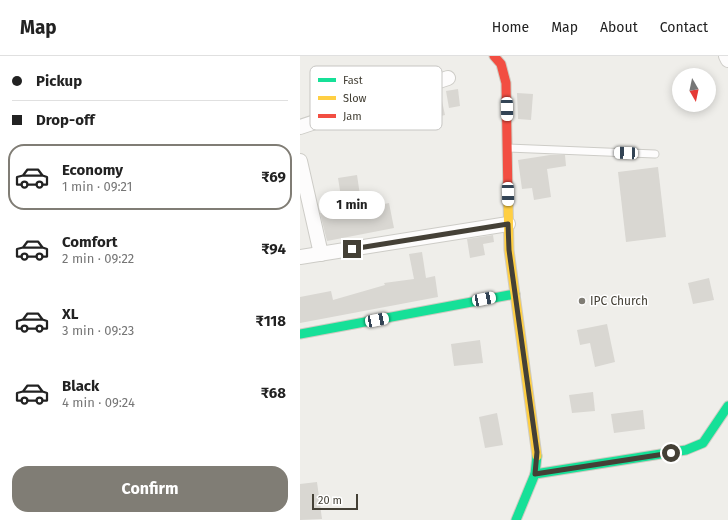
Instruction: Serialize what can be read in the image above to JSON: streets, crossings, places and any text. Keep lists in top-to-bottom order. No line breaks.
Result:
{"places":["IPC Church"],"legend":["Fast","Slow","Jam"],"scale_bar":"20 m","north":"bottom","page":{"header":"Map","nav":["Home","Map","About","Contact"],"banner":["Pickup","Drop-off"],"list":[{"name":"Economy","note":"1 min · 09:21","value":"₹69"},{"name":"Comfort","note":"2 min · 09:22","value":"₹94"},{"name":"XL","note":"3 min · 09:23","value":"₹118"},{"name":"Black","note":"4 min · 09:24","value":"₹68"}],"bubble":"1 min","buttons":"Confirm","scale":"20 m"}}
